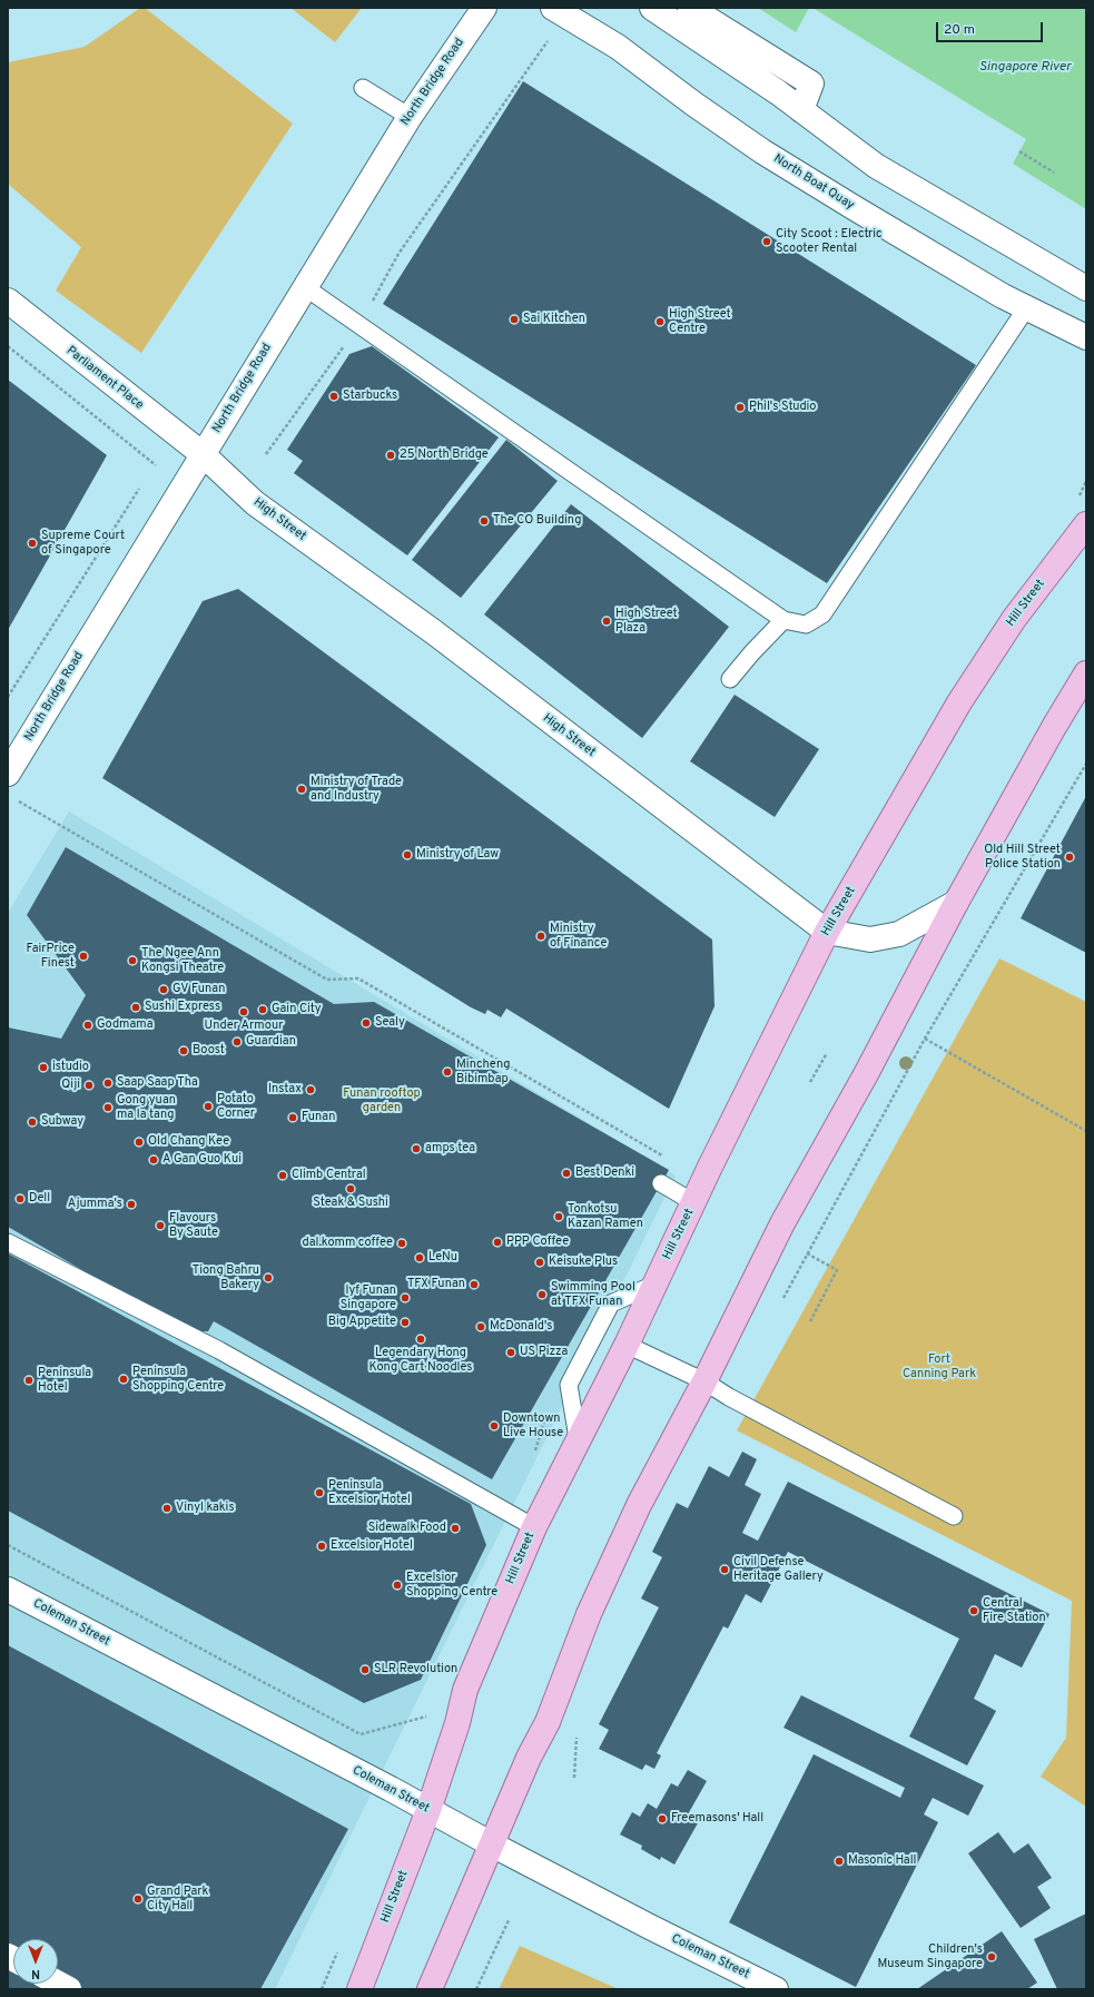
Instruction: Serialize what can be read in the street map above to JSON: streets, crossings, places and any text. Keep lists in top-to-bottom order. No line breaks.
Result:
{"streets":{"main road":["Hill Street"],"street":["North Bridge Road","North Boat Quay","Parliament Place","High Street","Coleman Street"]},"crossings":[["North Bridge Road","Parliament Place"],["North Bridge Road","High Street"],["Parliament Place","High Street"],["High Street","Hill Street"],["Hill Street","Coleman Street"]],"water":["Singapore River"],"parks":["Funan rooftop garden","Fort Canning Park"],"places":["City Scoot : Electric Scooter Rental","Sai Kitchen","High Street Centre","Starbucks","Phil's Studio","25 North Bridge","The CO Building","Supreme Court of Singapore","High Street Plaza","Ministry of Trade and Industry","Ministry of Law","Old Hill Street Police Station","Ministry of Finance","FairPrice Finest","The Ngee Ann Kongsi Theatre","GV Funan","Sushi Express","Gain City","Under Armour","Sealy","Godmama","Guardian","Boost","istudio","Mincheng Bibimbap","Saap Saap Tha","Qiji","Instax","Potato Corner","Gong yuan ma la tang","Funan","Subway","Old Chang Kee","amps tea","A Gan Guo Kui","Best Denki","Climb Central","Steak & Sushi","Dell","Ajumma's","Tonkotsu Kazan Ramen","Flavours By Saute","PPP Coffee","dal.komm coffee","LeNu","Keisuke Plus","Tiong Bahru Bakery","TFX Funan","Swimming Pool at TFX Funan","lyf Funan Singapore","Big Appetite","McDonald's","Legendary Hong Kong Cart Noodles","US Pizza","Peninsula Shopping Centre","Peninsula Hotel","Downtown Live House","Peninsula Excelsior Hotel","Vinyl kakis","Sidewalk Food","Excelsior Hotel","Civil Defense Heritage Gallery","Excelsior Shopping Centre","Central Fire Station","SLR Revolution","Freemasons' Hall","Masonic Hall","Grand Park City Hall","Children's Museum Singapore"],"scale_bar":"20 m","north":"bottom"}
